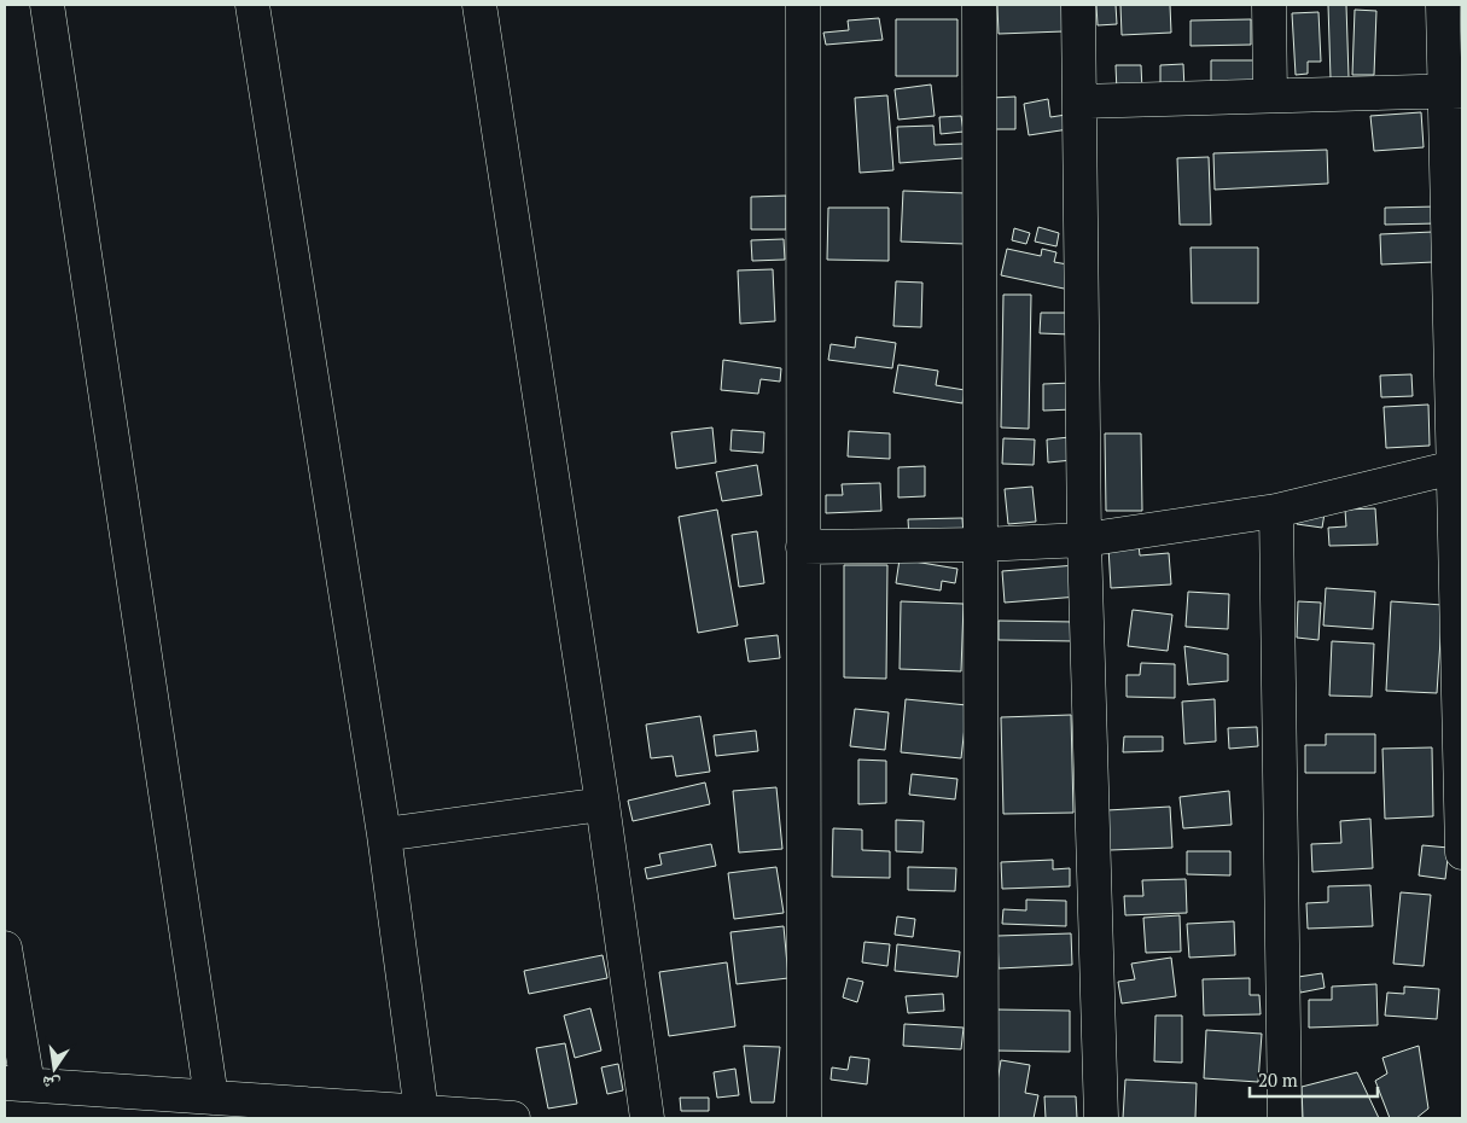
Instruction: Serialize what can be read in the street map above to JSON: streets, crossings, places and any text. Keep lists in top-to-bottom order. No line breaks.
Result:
{"scale_bar":"20 m","north":"bottom"}
